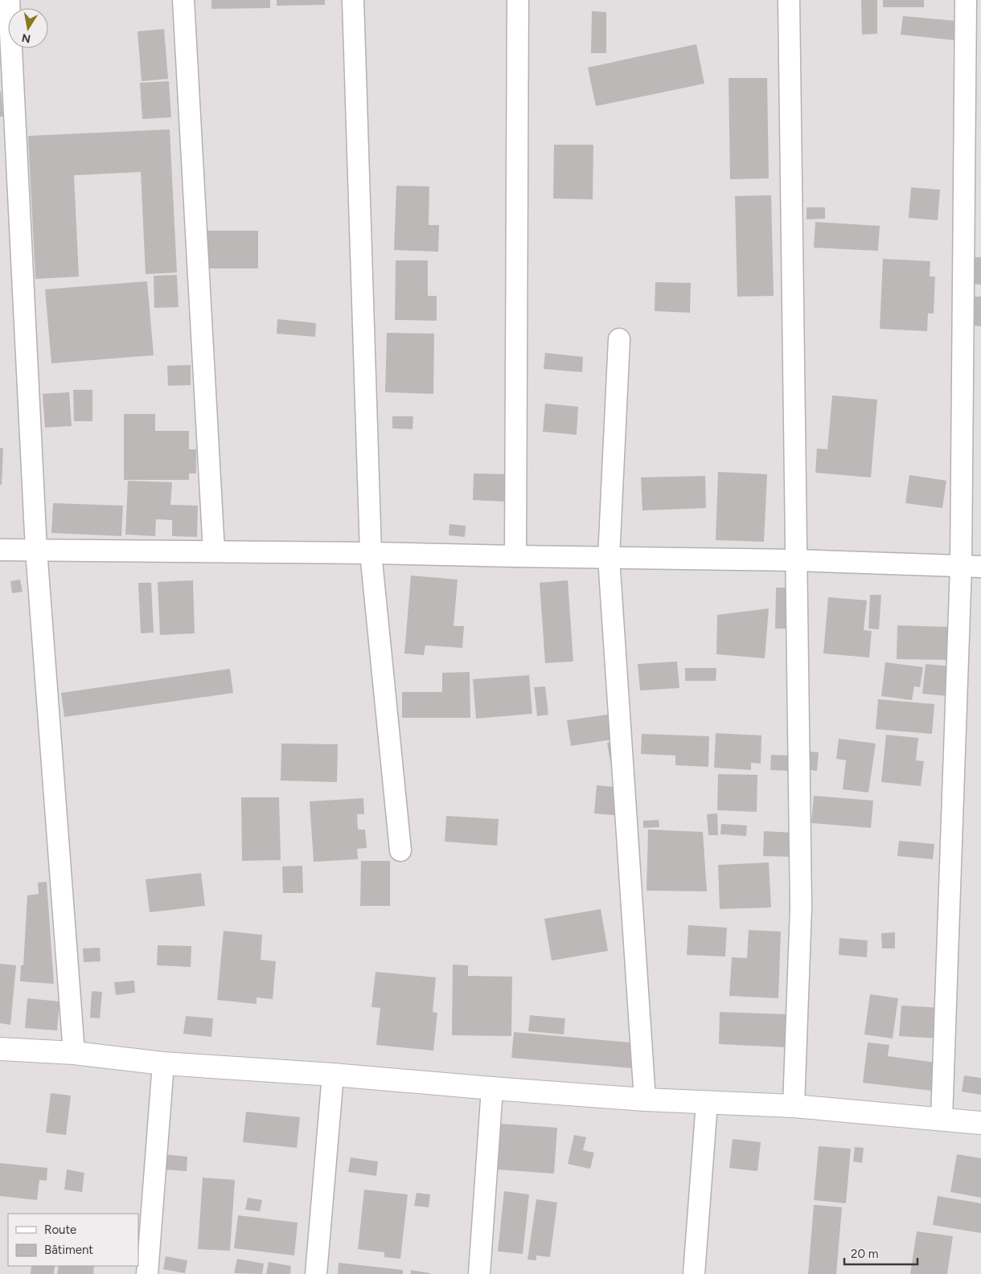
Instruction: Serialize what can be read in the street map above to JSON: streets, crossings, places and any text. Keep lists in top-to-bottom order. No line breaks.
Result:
{"legend":["Route","Bâtiment"],"scale_bar":"20 m","north":"bottom"}
